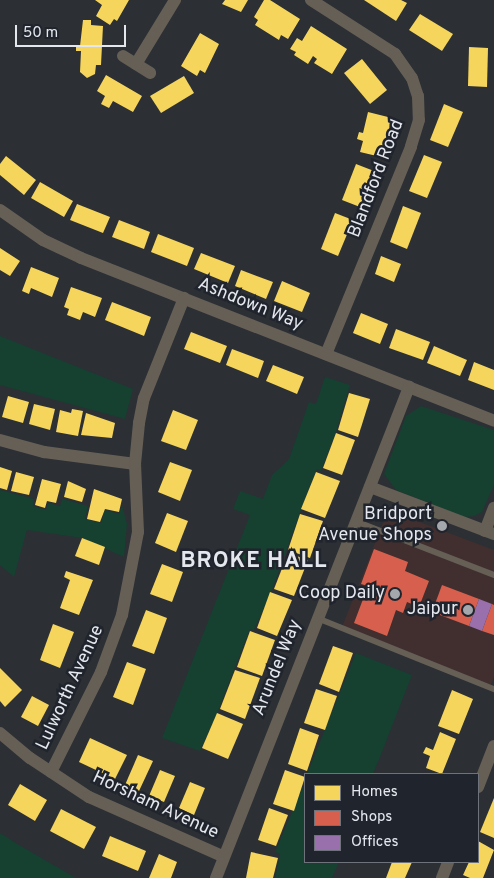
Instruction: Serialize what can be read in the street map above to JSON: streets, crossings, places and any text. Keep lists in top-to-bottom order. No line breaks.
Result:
{"streets":{"street":["Blandford Road","Ashdown Way","Arundel Way","Lulworth Avenue","Horsham Avenue"]},"crossings":[["Blandford Road","Ashdown Way"],["Ashdown Way","Arundel Way"],["Ashdown Way","Lulworth Avenue"],["Arundel Way","Horsham Avenue"],["Lulworth Avenue","Horsham Avenue"]],"districts":["BROKE HALL"],"places":["Bridport Avenue Shops","Coop Daily","Jaipur"],"legend":["Homes","Shops","Offices"],"scale_bar":"50 m"}
